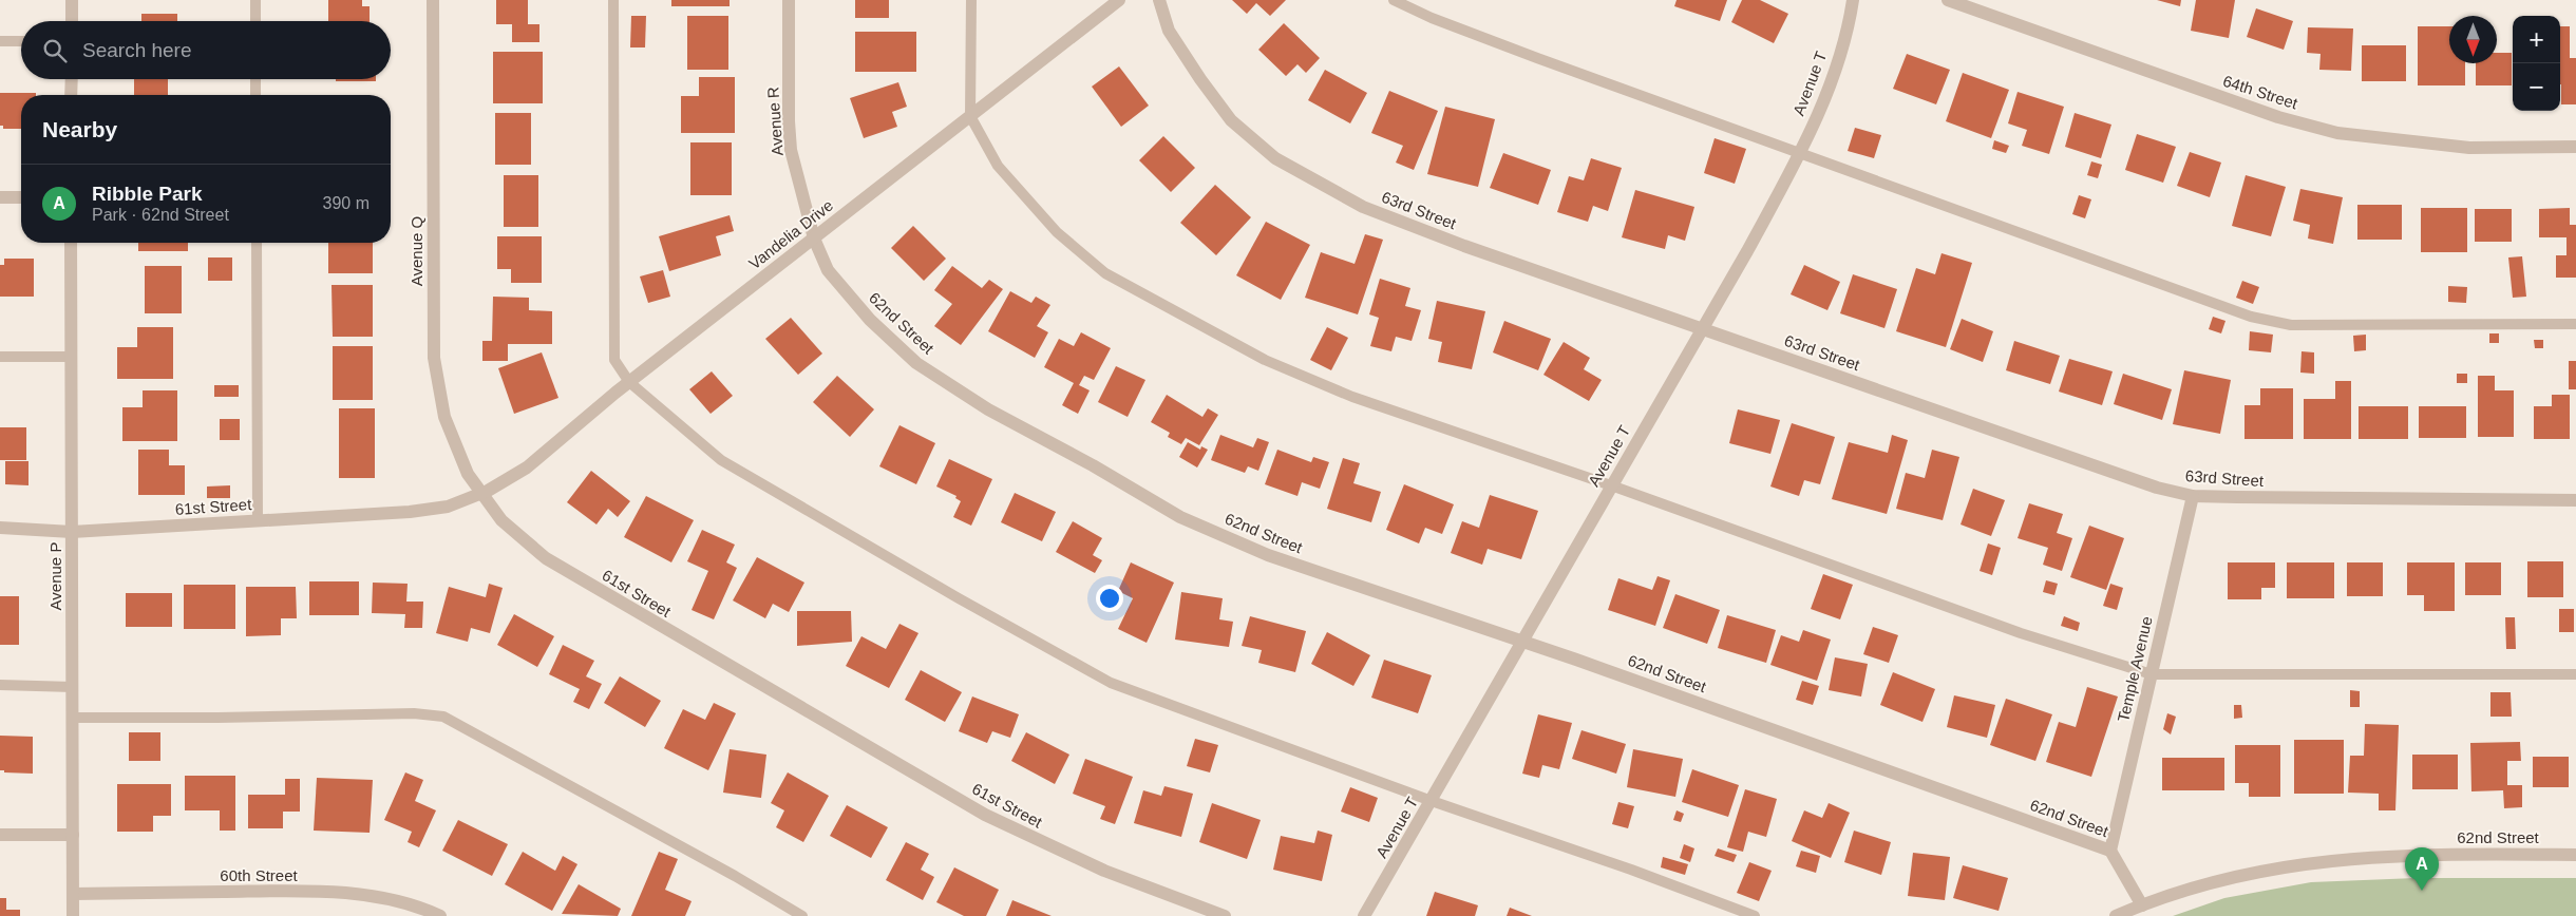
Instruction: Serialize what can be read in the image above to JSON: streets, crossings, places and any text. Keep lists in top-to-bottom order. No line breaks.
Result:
{"streets":{"street":["Avenue T","64th Street","Avenue R","63rd Street","Vandelia Drive","Avenue Q","62nd Street","61st Street","Avenue P","Temple Avenue","60th Street"]},"crossings":[["Avenue T","63rd Street"],["Avenue T","62nd Street"],["Avenue R","Vandelia Drive"],["Avenue R","62nd Street"],["63rd Street","Temple Avenue"],["Vandelia Drive","Avenue Q"],["Vandelia Drive","62nd Street"],["Vandelia Drive","61st Street"],["Avenue Q","61st Street"],["62nd Street","Temple Avenue"],["61st Street","Avenue P"],["Avenue P","60th Street"]],"north":"bottom","page":{"map_buttons":["+","−"],"search":"Search here","heading":"Nearby","list":[{"mark":"A","name":"Ribble Park","note":"Park · 62nd Street","value":"390 m"}],"pins":"A"}}
